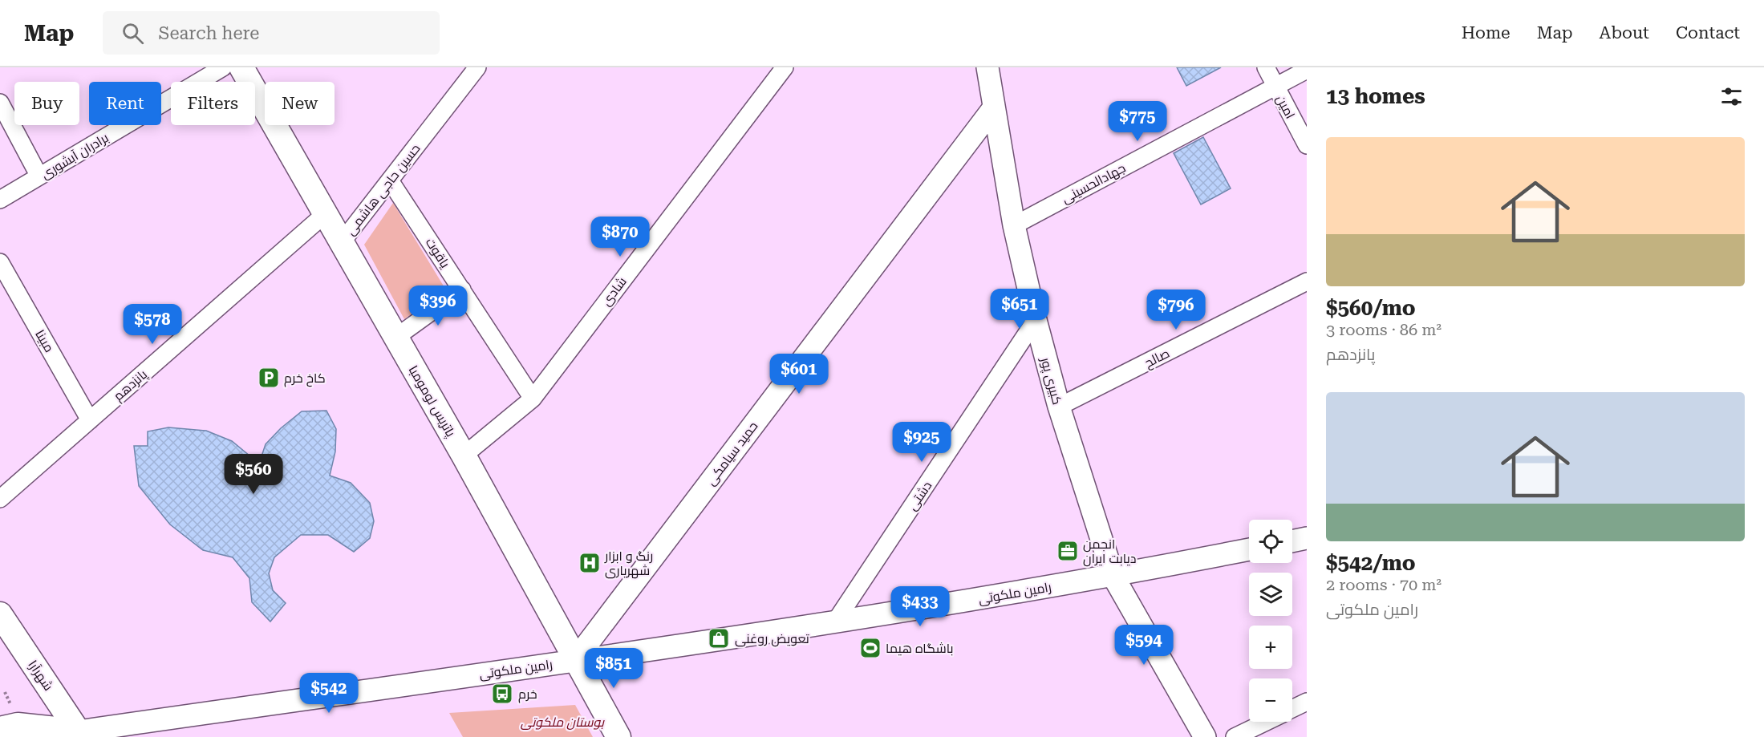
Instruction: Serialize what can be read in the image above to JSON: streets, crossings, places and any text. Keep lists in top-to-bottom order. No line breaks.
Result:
{"streets":{"main road":["پاتریس لومومبا","رامین ملکوتی","شهرآرا"],"street":["امین","برادران آبشوری","جهادالحسینی","حسین حاجی هاشمی","یاقوت","شادی","مبینا","صالح","کبیری پور","پانزدهم","حمید سیامکی","دشتی"]},"crossings":[["امین","جهادالحسینی"],["جهادالحسینی","کبیری پور"],["حسین حاجی هاشمی","یاقوت"],["حسین حاجی هاشمی","پاتریس لومومبا"],["یاقوت","شادی"],["شادی","پاتریس لومومبا"],["مبینا","پانزدهم"],["صالح","کبیری پور"],["کبیری پور","حمید سیامکی"],["کبیری پور","دشتی"],["کبیری پور","رامین ملکوتی"],["پانزدهم","پاتریس لومومبا"],["پاتریس لومومبا","حمید سیامکی"],["پاتریس لومومبا","رامین ملکوتی"],["حمید سیامکی","رامین ملکوتی"],["دشتی","رامین ملکوتی"],["رامین ملکوتی","شهرآرا"]],"parks":["بوستان ملکوتی"],"places":{"parking":["کاخ خرم"],"office":["انجمن دیابت ایران"],"hospital":["رنگ و ابزار شهریاری"],"shop":["تعویض روغنی"],"sports":["باشگاه هیما"],"bus stop":["خرم"]},"page":{"header":"Map","search":"Search here","nav":["Home","Map","About","Contact"],"heading":"13 homes","chip":["Buy","Rent","Filters","New"],"price":["$775","$870","$396","$651","$796","$578","$601","$925","$560","$433","$594","$851","$542"],"list":[{"name":"$560/mo","note":"3 rooms · 86 m² · پانزدهم"},{"name":"$542/mo","note":"2 rooms · 70 m² · رامین ملکوتی"}],"map_buttons":["+","−"]}}
